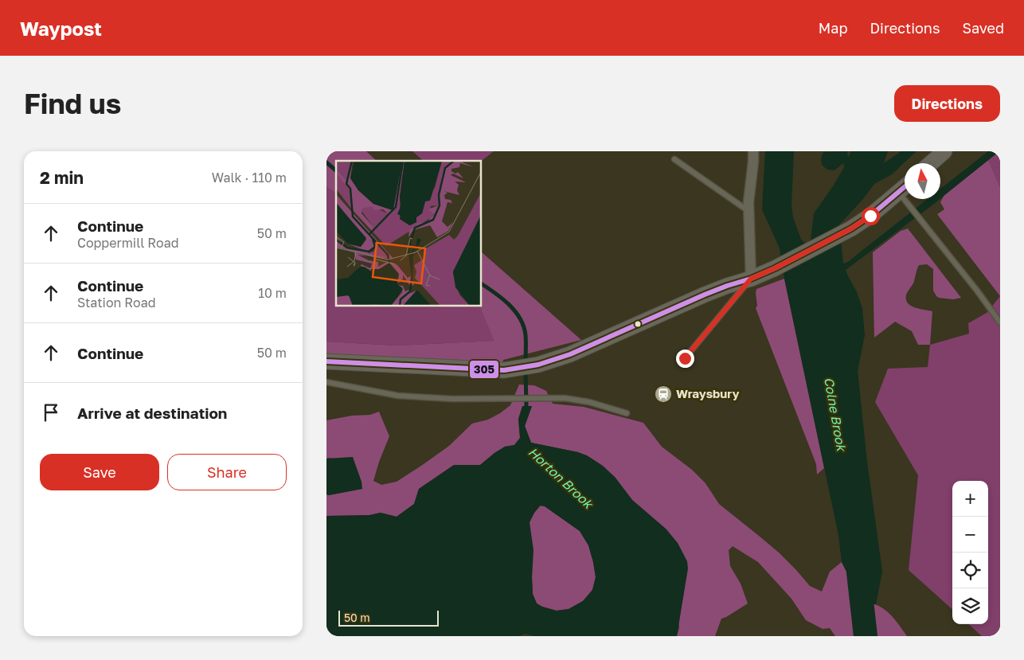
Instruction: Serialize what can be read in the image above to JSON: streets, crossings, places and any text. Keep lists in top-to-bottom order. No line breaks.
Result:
{"water":["Colne Brook","Horton Brook"],"places":{"station":["Wraysbury"]},"lines":["transit line 305"],"scale_bar":"50 m","north":"top","page":{"header":"Waypost","nav":["Map","Directions","Saved"],"buttons":["Directions",["Save","Share"]],"title":"Find us","heading":["2 min","Walk · 110 m"],"list":[["Continue","Coppermill Road","50 m"],["Continue","Station Road","10 m"],["Continue","50 m"],"Arrive at destination"],"map_buttons":["+","−"],"scale":"50 m"}}
